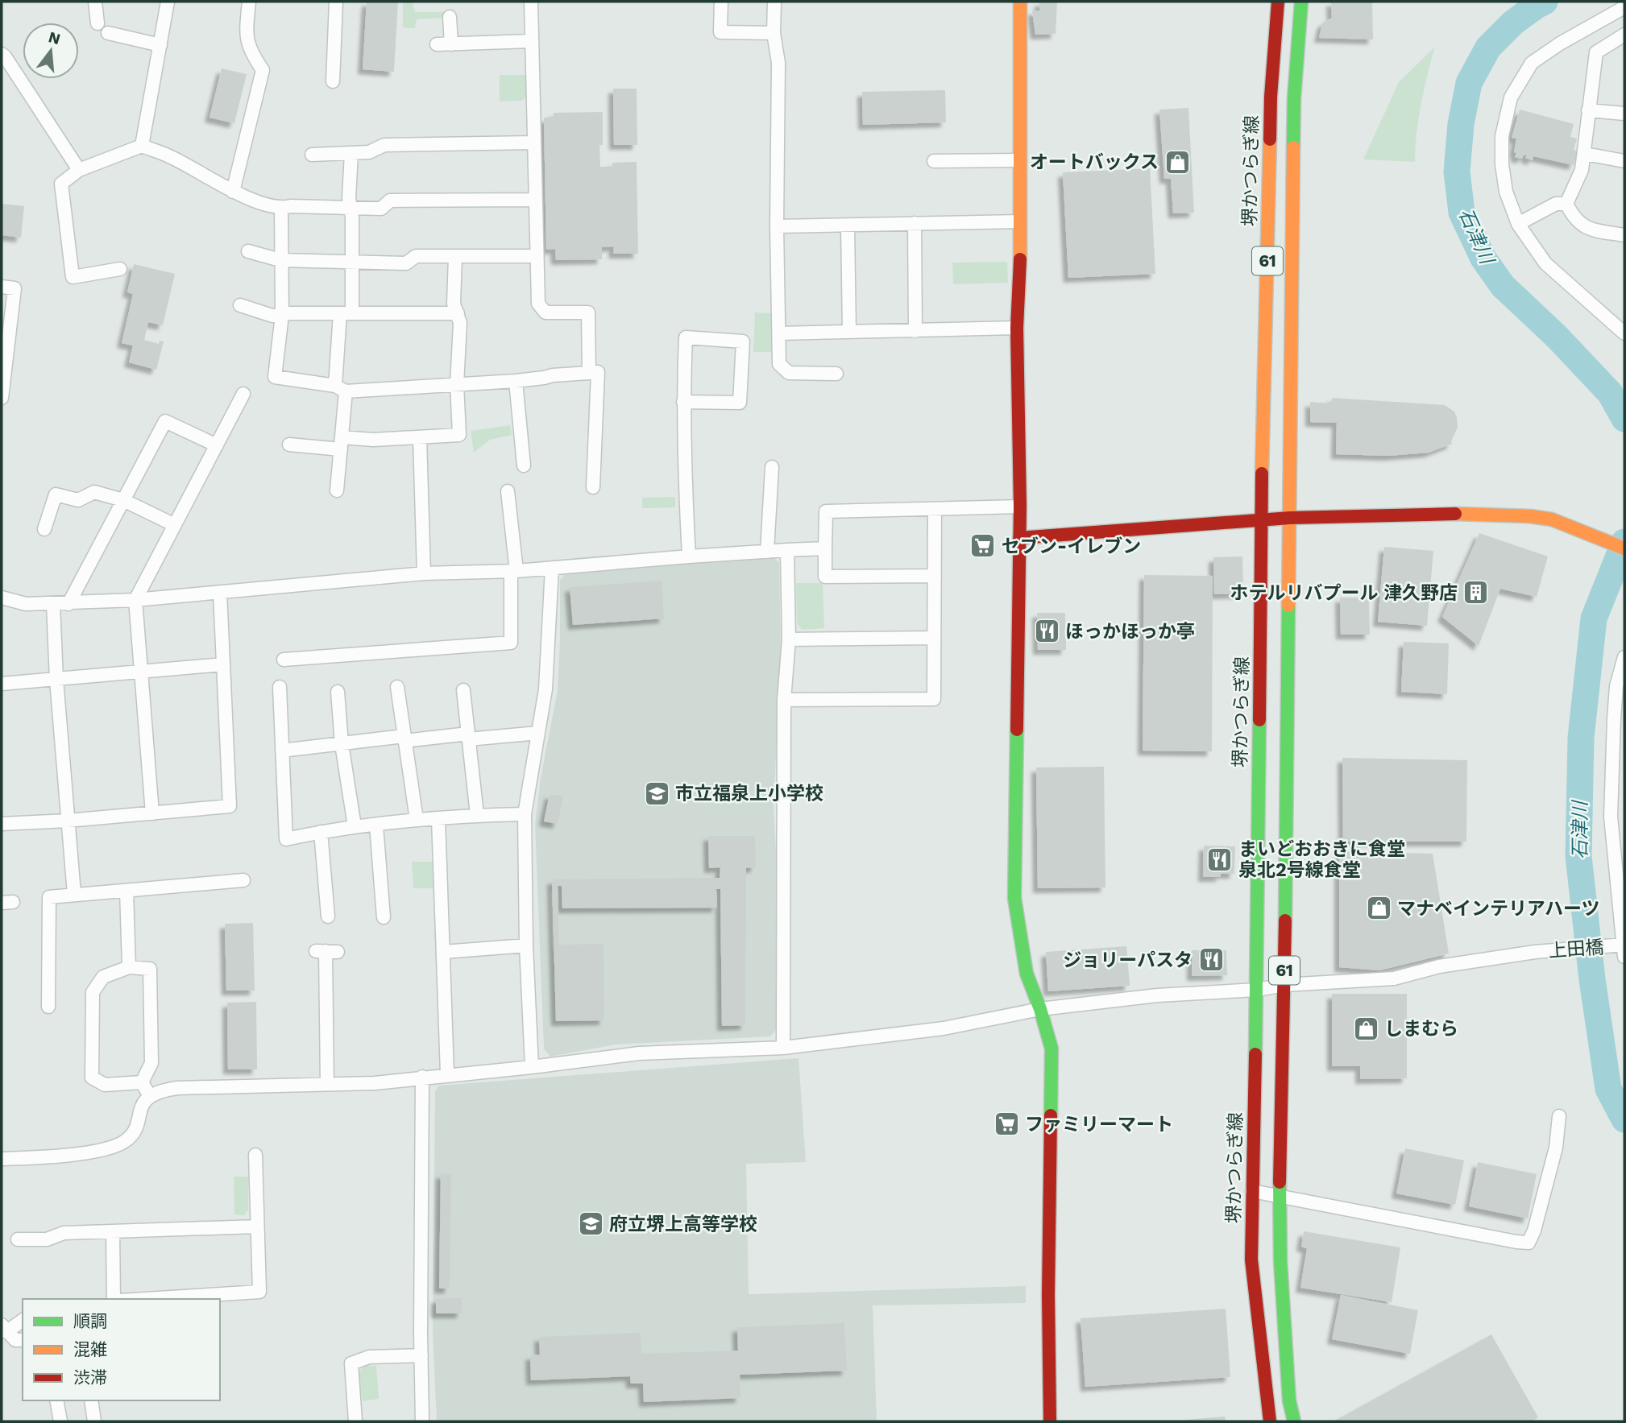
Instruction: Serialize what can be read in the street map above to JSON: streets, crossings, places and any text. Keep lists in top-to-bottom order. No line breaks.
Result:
{"streets":{"main road":["堺かつらぎ線","61"],"street":["上田橋"]},"crossings":[["堺かつらぎ線","上田橋"],["61","上田橋"]],"water":["石津川"],"places":{"shop":["オートバックス","マナベインテリアハーツ","しまむら"],"supermarket":["セブン-イレブン","ファミリーマート"],"building":["ホテルリバプール 津久野店"],"restaurant":["ほっかほっか亭","まいどおおきに食堂 泉北2号線食堂","ジョリーパスタ"],"school or university":["市立福泉上小学校","府立堺上高等学校"]},"legend":["順調","混雑","渋滞"],"north":"top"}
